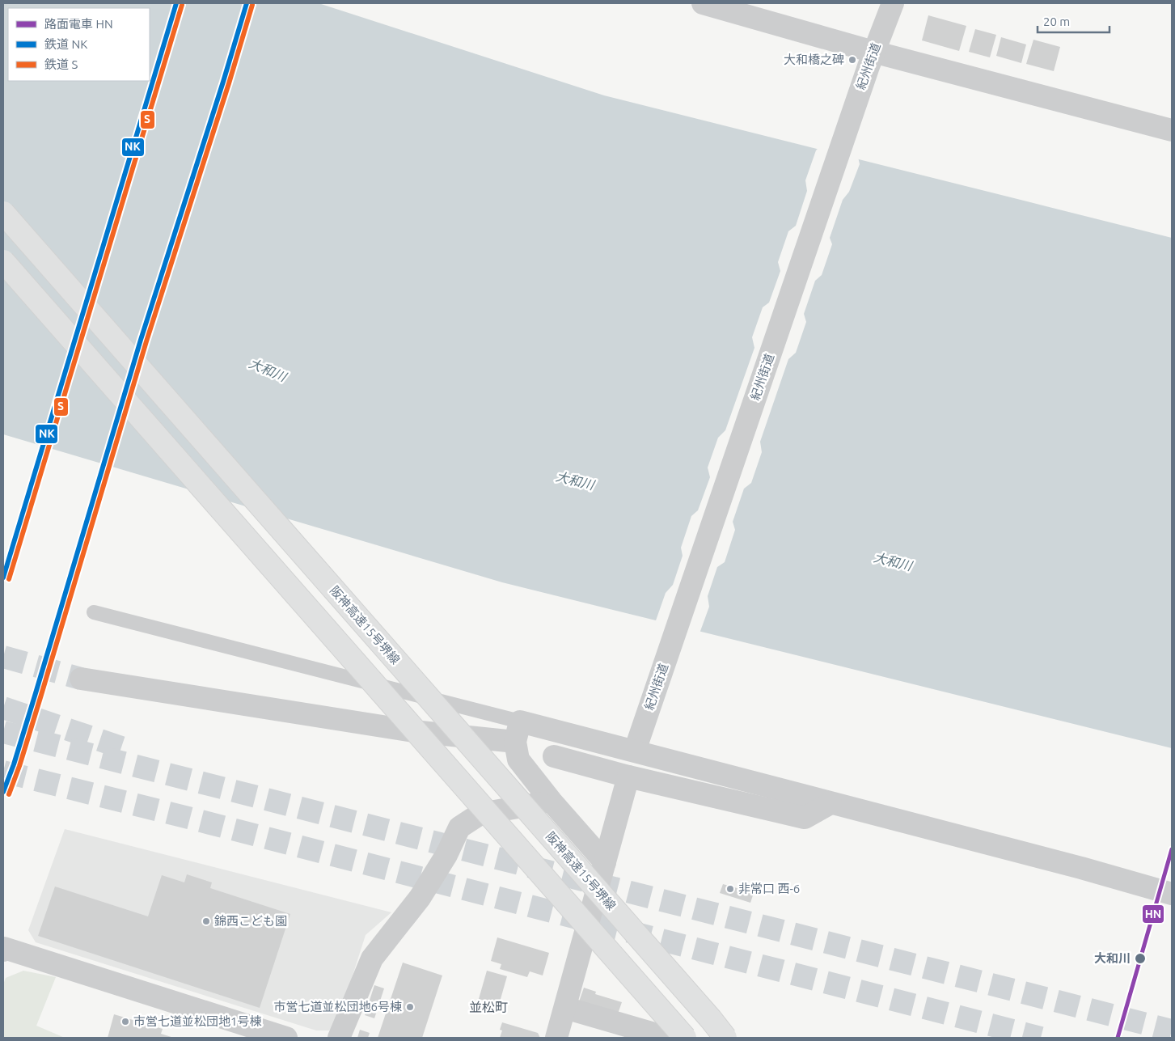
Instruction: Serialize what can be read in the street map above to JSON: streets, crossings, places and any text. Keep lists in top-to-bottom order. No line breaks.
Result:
{"streets":{"highway":["阪神高速15号堺線"],"street":["紀州街道"]},"districts":["並松町"],"water":["大和川"],"places":["大和橋之碑","非常口 西-6","錦西こども園","大和川","市営七道並松団地6号棟","市営七道並松団地1号棟"],"lines":["rail line NK","rail line S","tram line HN"],"legend":["路面電車 HN","鉄道 NK","鉄道 S"],"scale_bar":"20 m"}
